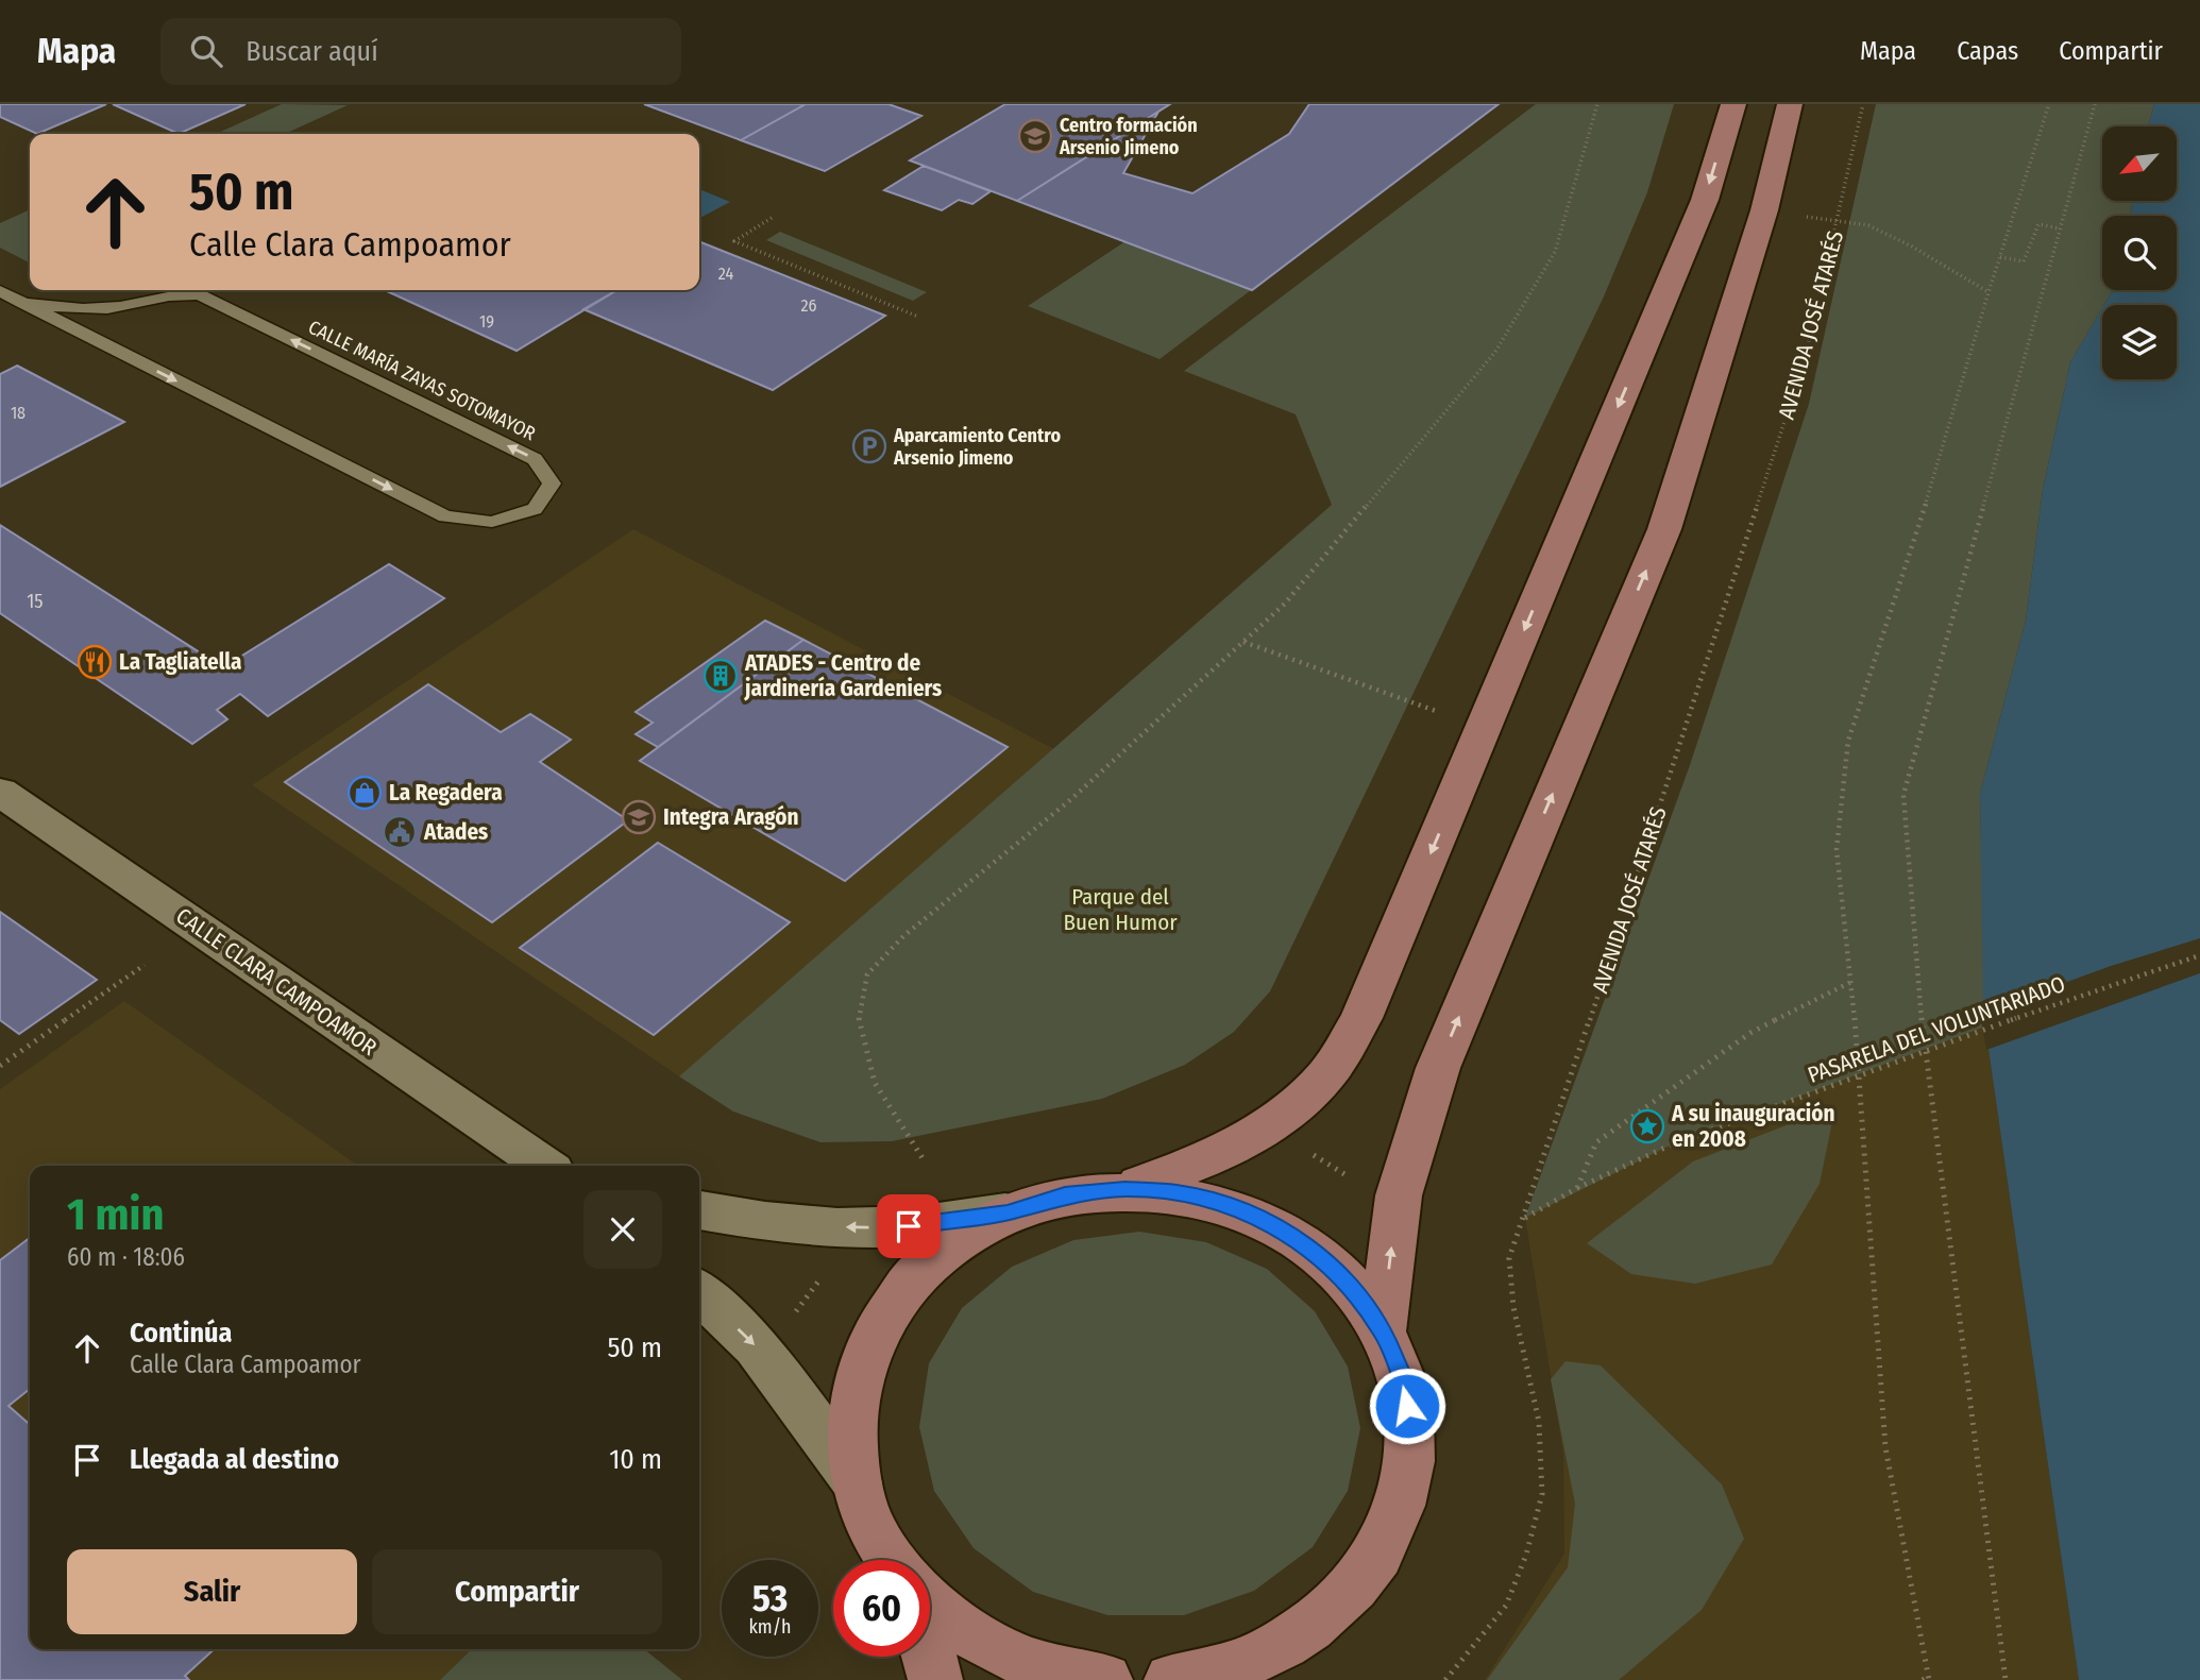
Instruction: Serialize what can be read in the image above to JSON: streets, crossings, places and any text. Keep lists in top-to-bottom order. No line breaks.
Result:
{"streets":{"street":["CALLE CLARA CAMPOAMOR"],"lane":["CALLE MARÍA ZAYAS SOTOMAYOR"],"path":["AVENIDA JOSÉ ATARÉS","PASARELA DEL VOLUNTARIADO"]},"crossings":[["AVENIDA JOSÉ ATARÉS","PASARELA DEL VOLUNTARIADO"]],"parks":["Parque del Buen Humor"],"places":{"school or university":["Centro formación Arsenio Jimeno","Integra Aragón"],"parking":["Aparcamiento Centro Arsenio Jimeno"],"restaurant":["La Tagliatella"],"building":["ATADES - Centro de jardinería Gardeniers"],"shop":["La Regadera"],"public building":["Atades"],"place":["A su inauguración en 2008"]},"house_numbers":["24","26","19","18","15"],"north":"bottom left","page":{"header":"Mapa","search":"Buscar aquí","nav":["Mapa","Capas","Compartir"],"turn":["50 m","Calle Clara Campoamor"],"heading":["1 min","60 m · 18:06"],"list":[{"name":"Continúa","note":"Calle Clara Campoamor","value":"50 m"},{"name":"Llegada al destino","value":"10 m"}],"buttons":["Salir","Compartir"],"speed":"53 km/h","limit":"60"}}
